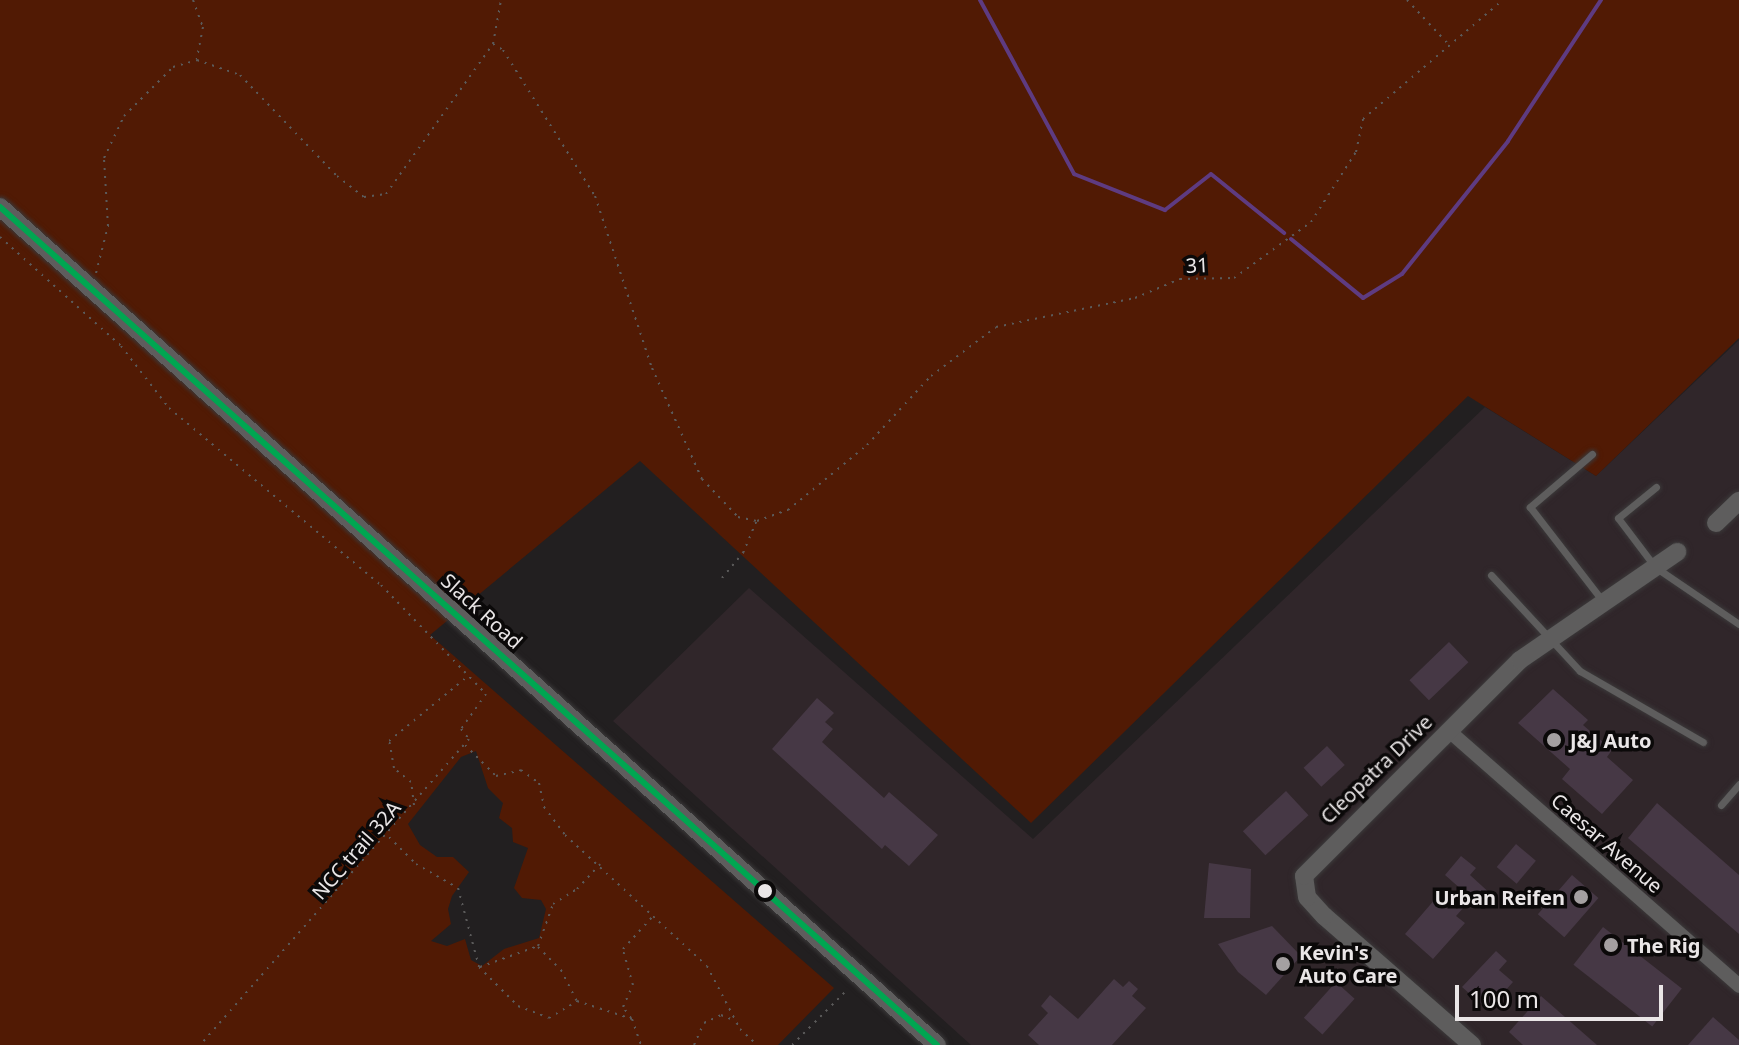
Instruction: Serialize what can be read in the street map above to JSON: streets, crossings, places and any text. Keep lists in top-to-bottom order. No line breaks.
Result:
{"streets":{"street":["Slack Road","Cleopatra Drive","Caesar Avenue"],"path":["31","NCC trail 32A"]},"crossings":[["Cleopatra Drive","Caesar Avenue"]],"places":["J&J Auto","Urban Reifen","The Rig","Kevin's Auto Care"],"scale_bar":"100 m"}
